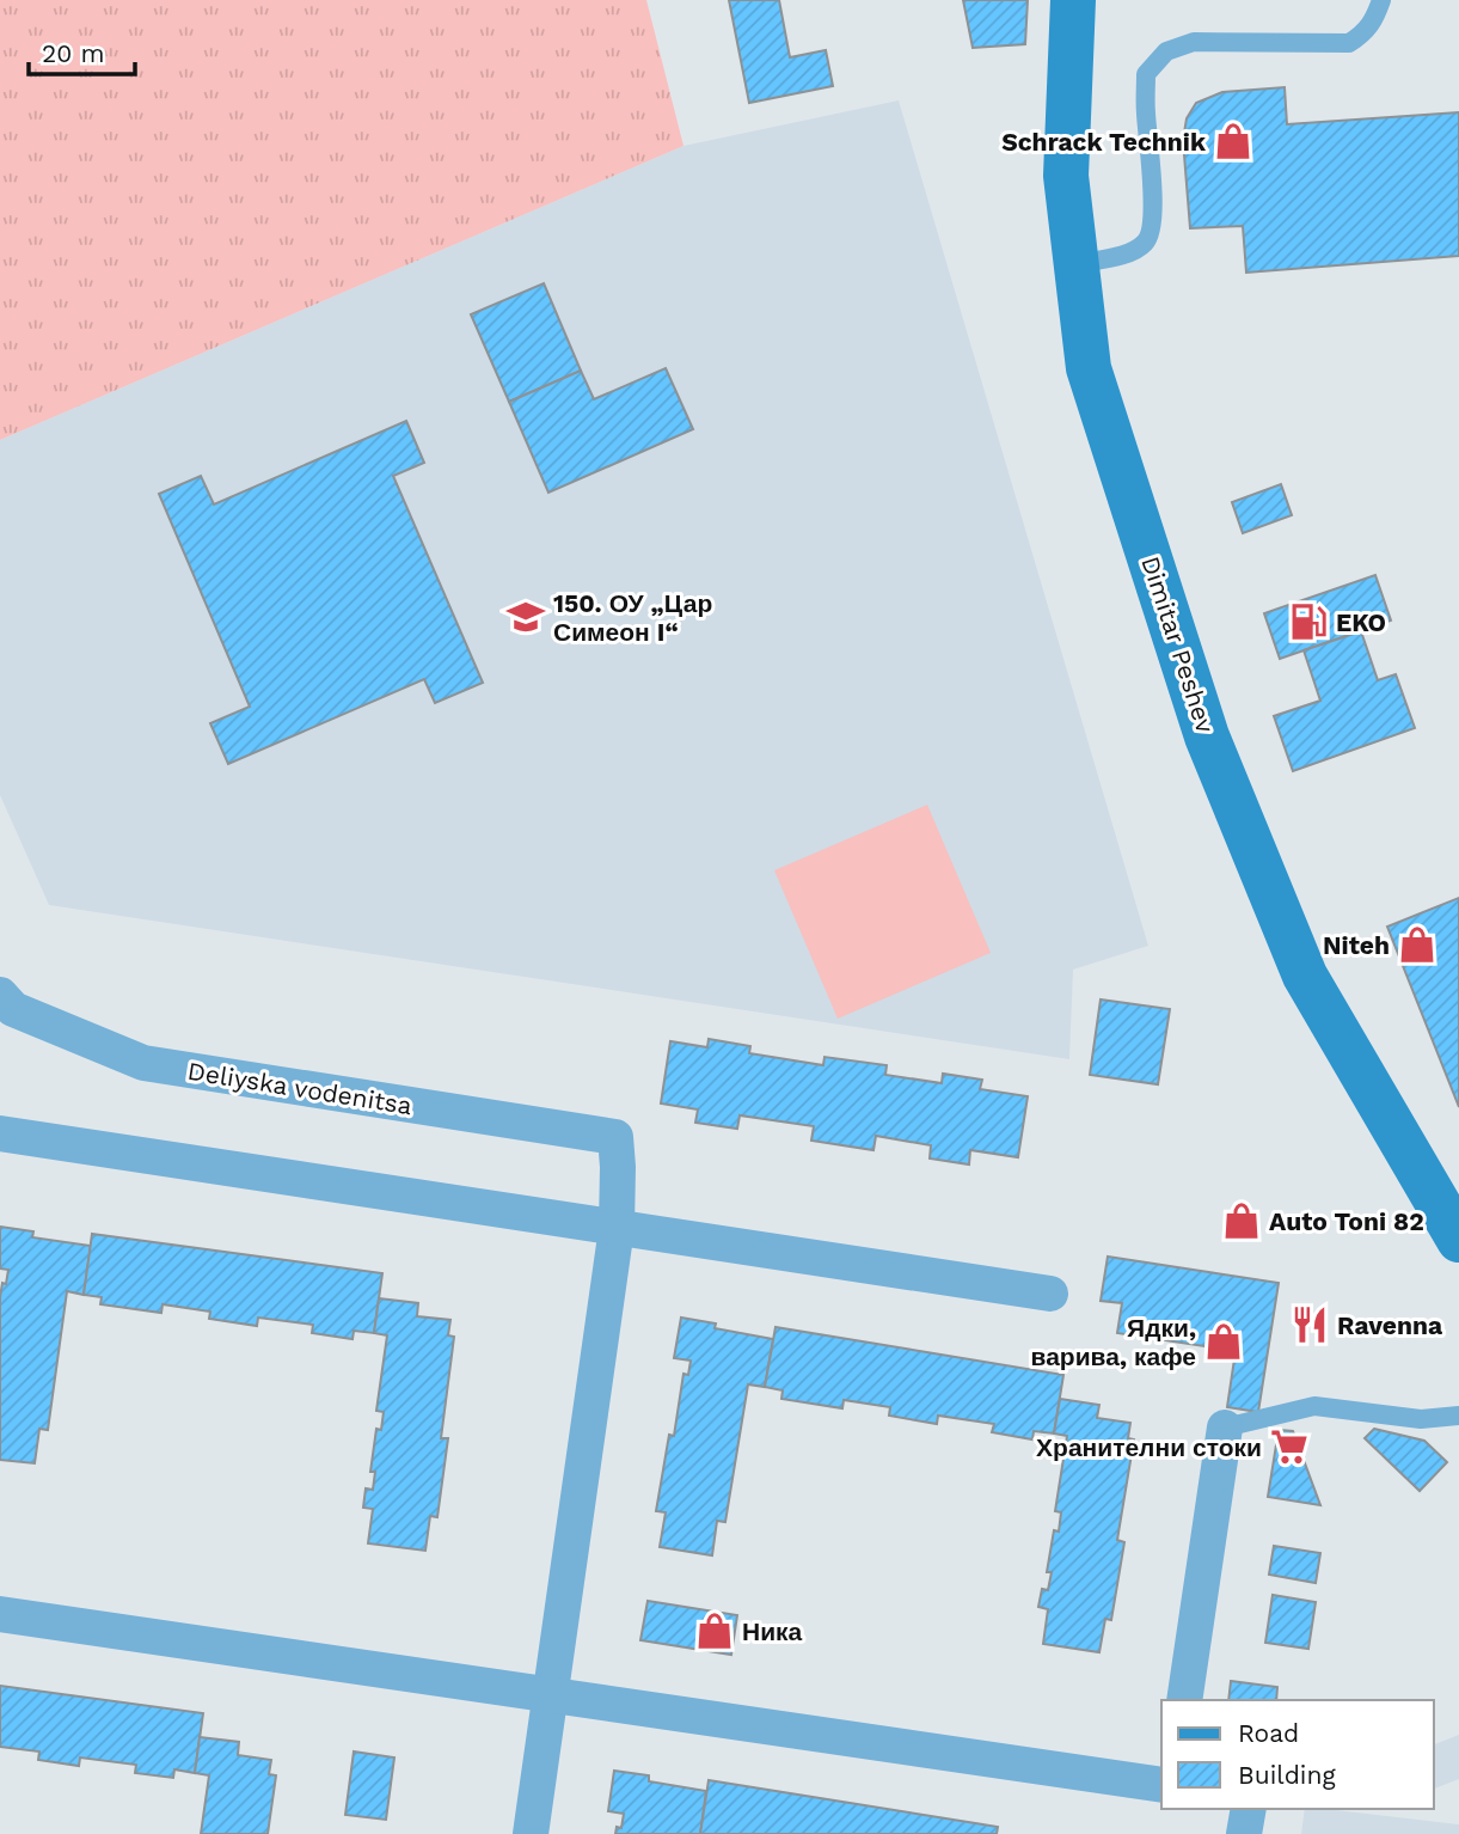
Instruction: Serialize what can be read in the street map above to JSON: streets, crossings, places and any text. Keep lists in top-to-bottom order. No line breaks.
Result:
{"streets":{"main road":["Dimitar Peshev"],"street":["Deliyska vodenitsa"]},"places":{"shop":["Schrack Technik","Niteh","Auto Toni 82","Ядки, варива, кафе","Ника"],"school or university":["150. ОУ „Цар Симеон I“"],"fuel station":["EKO"],"restaurant":["Ravenna"],"supermarket":["Хранителни стоки"]},"legend":["Road","Building"],"scale_bar":"20 m"}
